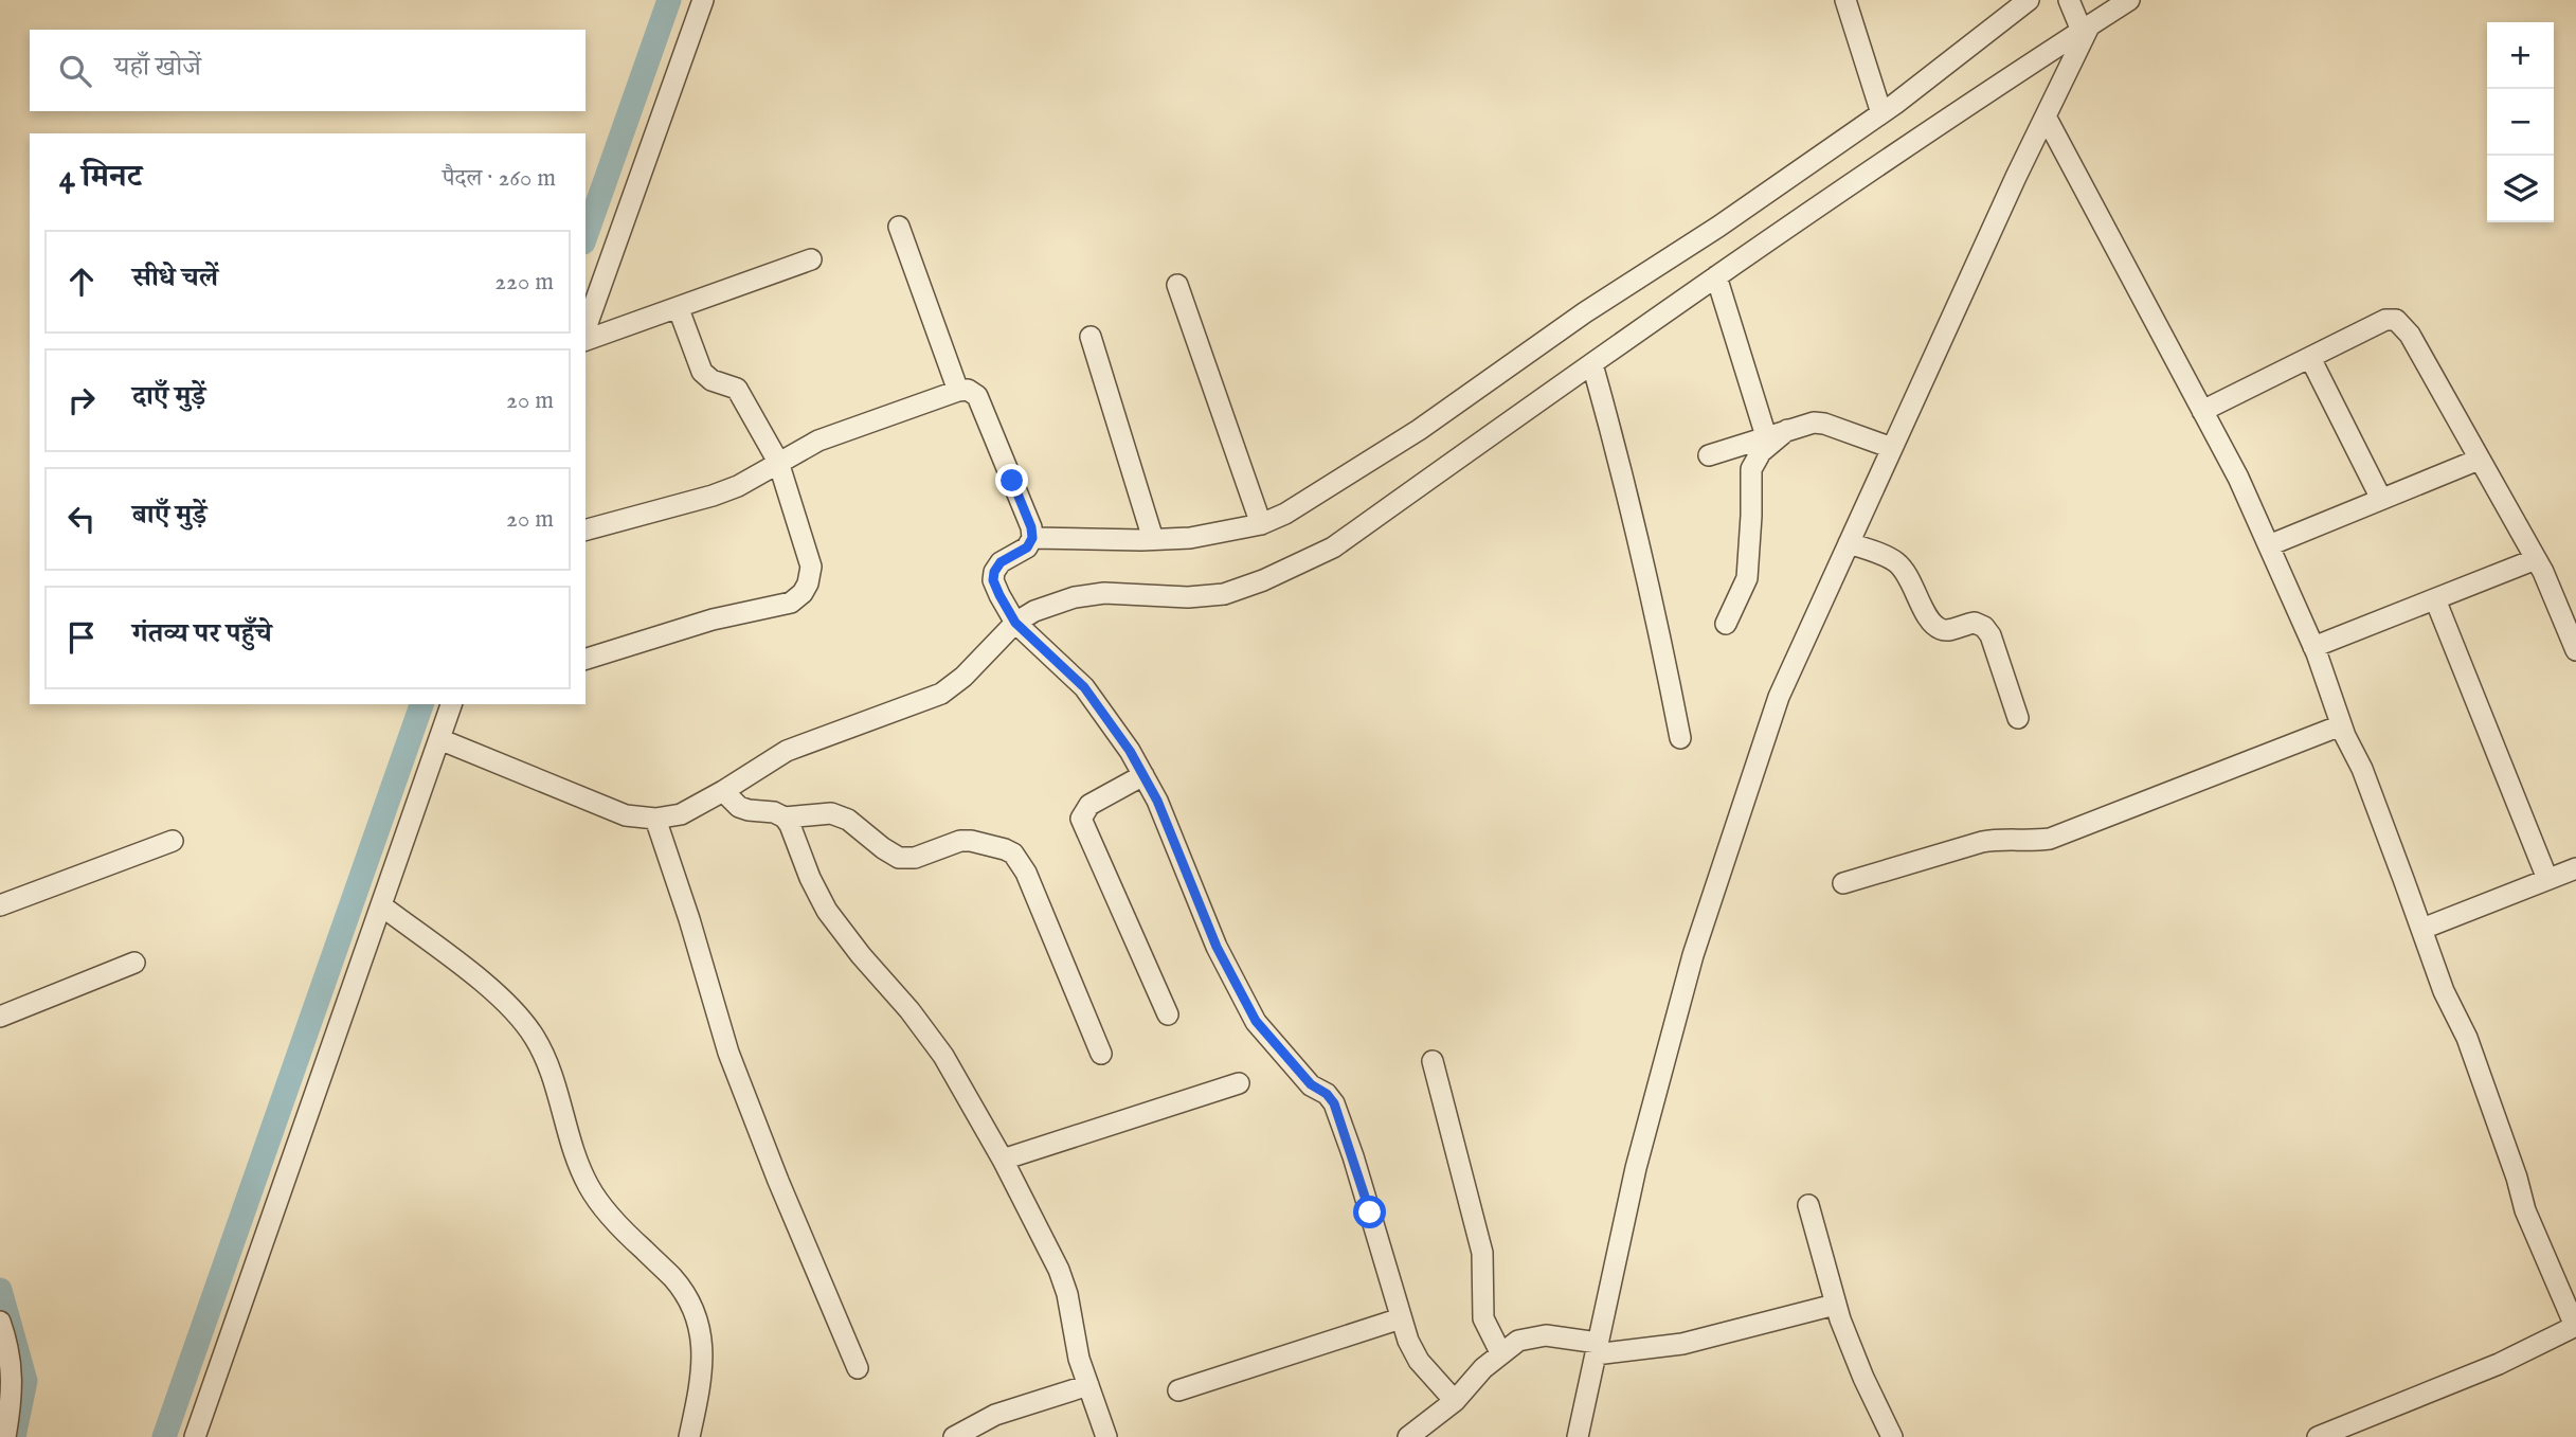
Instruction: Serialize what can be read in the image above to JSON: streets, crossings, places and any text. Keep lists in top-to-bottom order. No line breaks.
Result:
{"page":{"map_buttons":["+","−"],"search":"यहाँ खोजें","heading":["4 मिनट","पैदल · 260 m"],"list":[["सीधे चलें","220 m"],["दाएँ मुड़ें","20 m"],["बाएँ मुड़ें","20 m"],"गंतव्य पर पहुँचे"]}}
